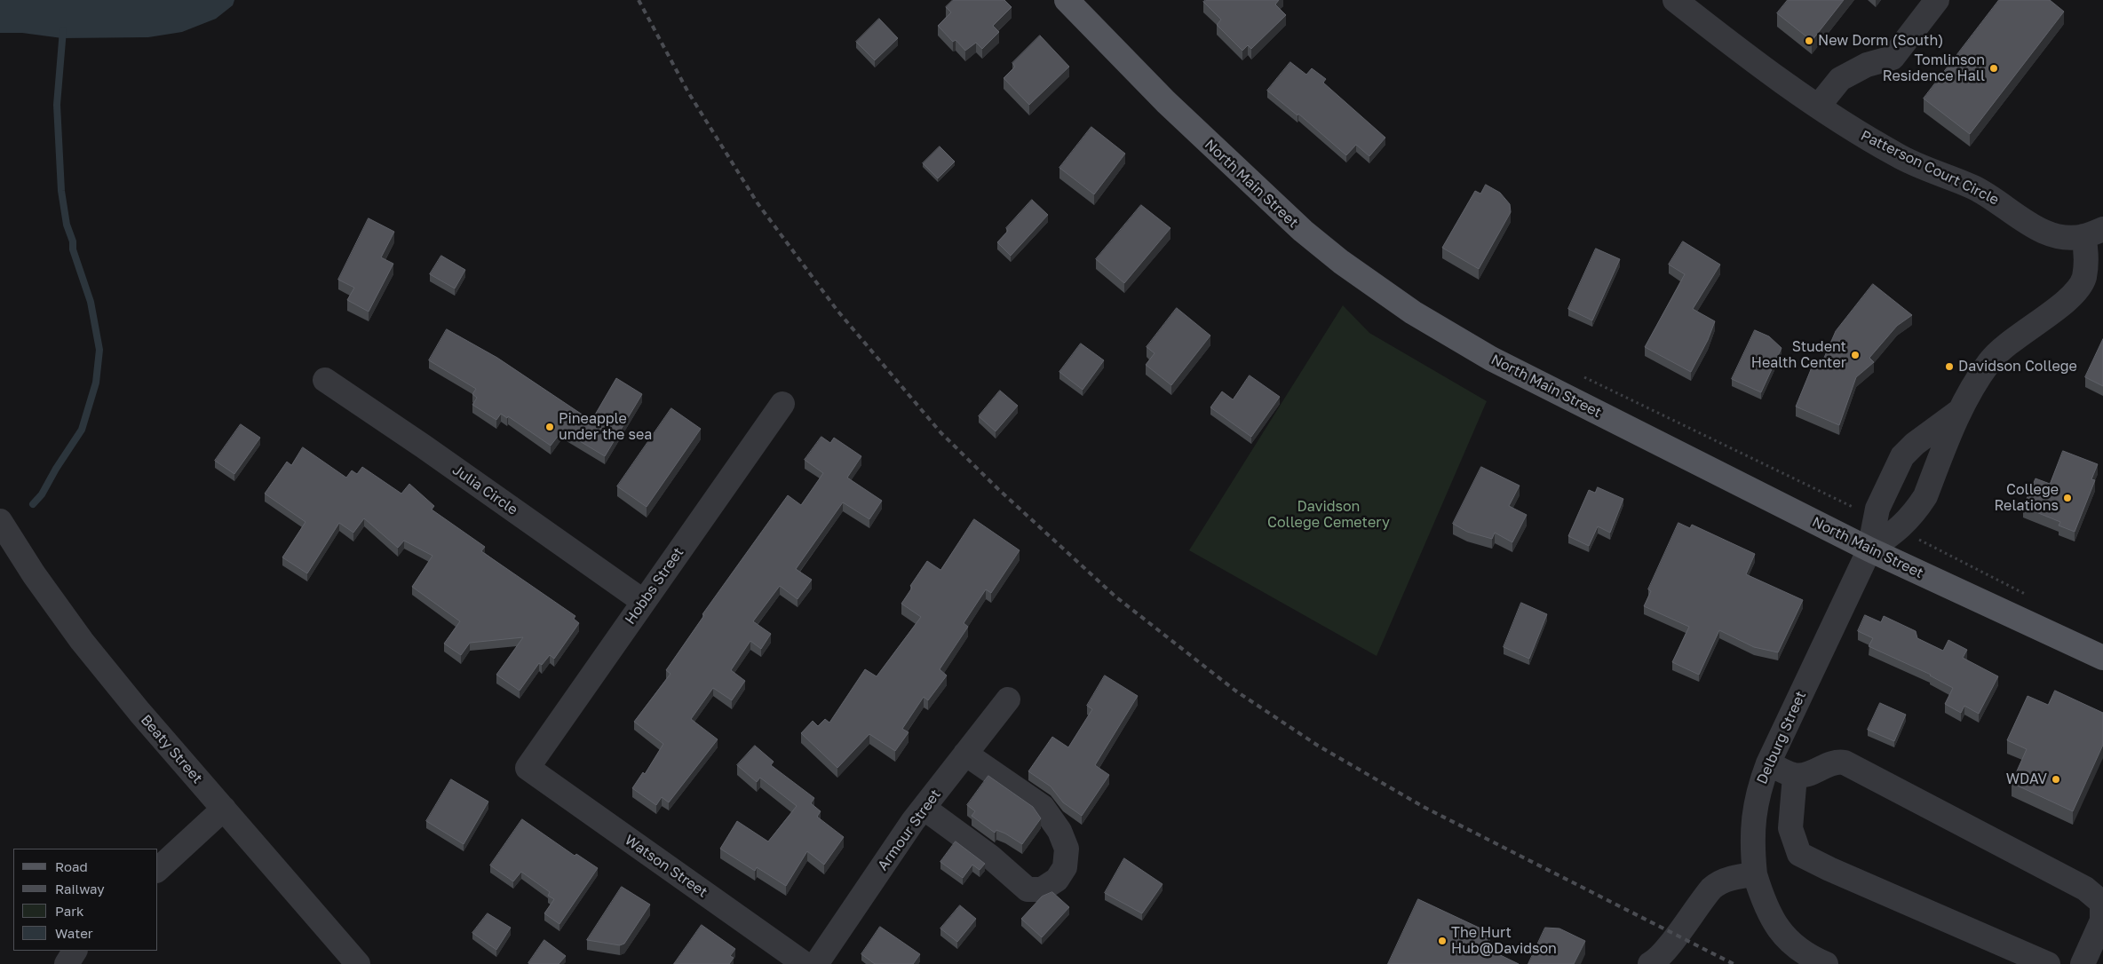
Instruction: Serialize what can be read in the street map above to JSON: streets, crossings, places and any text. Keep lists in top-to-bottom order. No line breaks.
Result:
{"streets":{"main road":["North Main Street"],"street":["Patterson Court Circle","Julia Circle","Hobbs Street","Delburg Street","Beaty Street","Armour Street","Watson Street"]},"crossings":[["North Main Street","Delburg Street"],["Julia Circle","Hobbs Street"],["Hobbs Street","Watson Street"]],"parks":["Davidson College Cemetery"],"places":["New Dorm (South)","Tomlinson Residence Hall","Student Health Center","Davidson College","Pineapple under the sea","College Relations","WDAV","The Hurt Hub@Davidson"],"legend":["Road","Railway","Park","Water"]}
